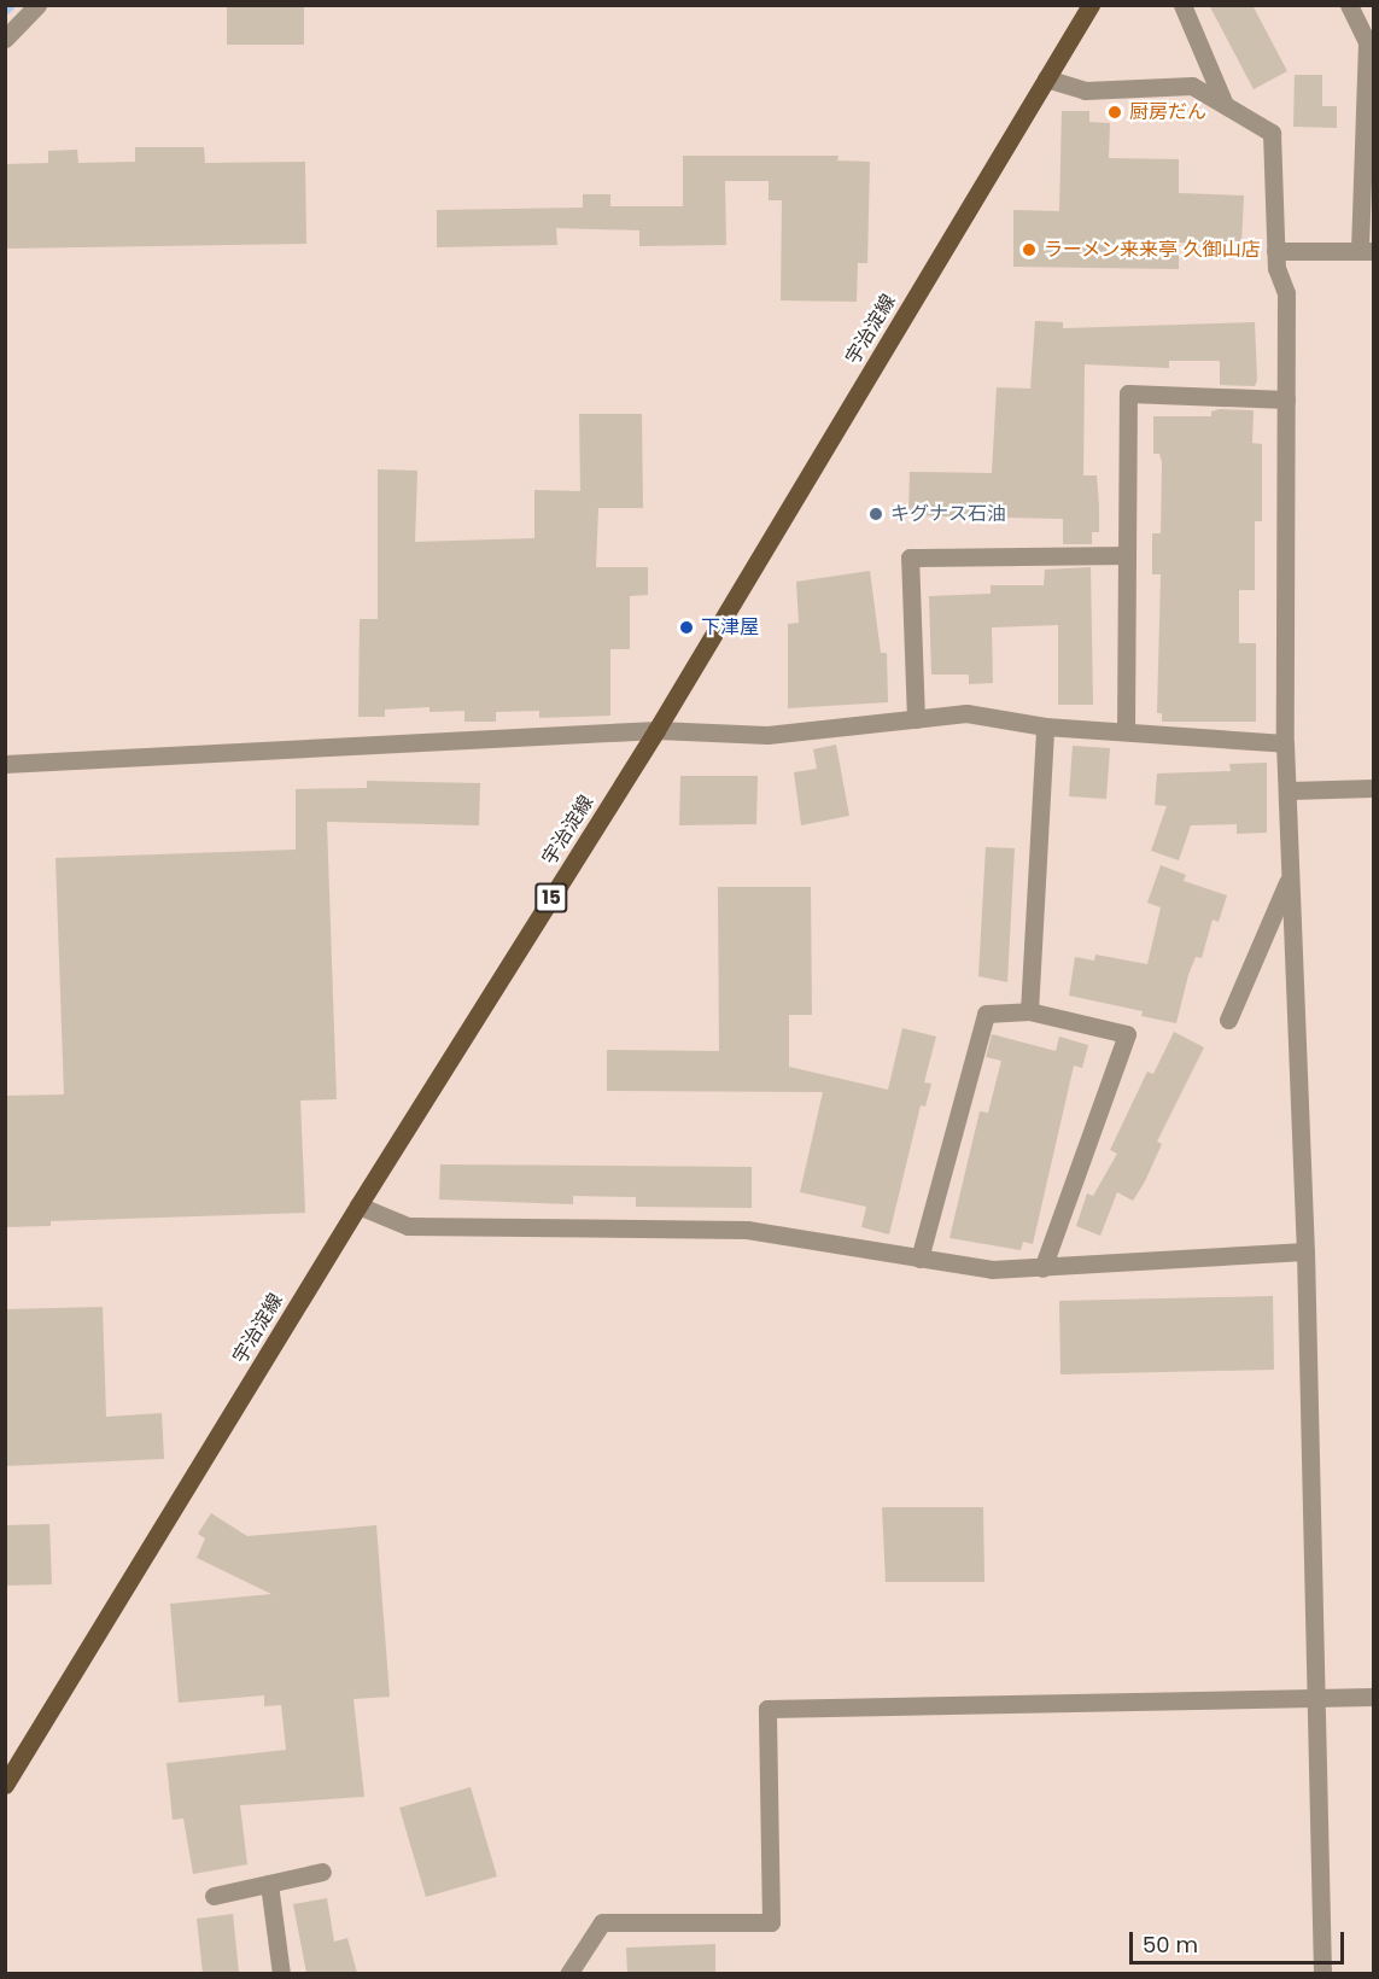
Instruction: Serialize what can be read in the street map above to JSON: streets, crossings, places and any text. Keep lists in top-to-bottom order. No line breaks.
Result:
{"streets":{"main road":["宇治淀線","15"]},"places":["厨房だん","ラーメン来来亭 久御山店","キグナス石油","下津屋"],"scale_bar":"50 m"}
